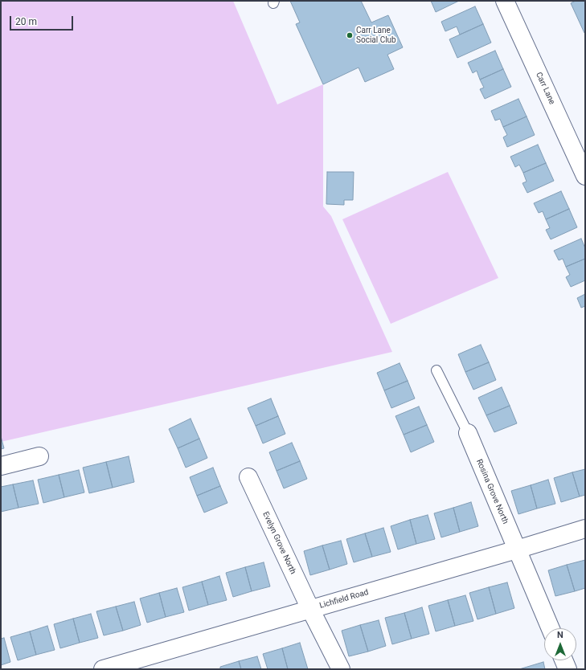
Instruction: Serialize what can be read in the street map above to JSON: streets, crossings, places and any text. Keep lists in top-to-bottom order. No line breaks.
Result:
{"streets":{"street":["Carr Lane","Rosina Grove North","Evelyn Grove North","Lichfield Road"]},"crossings":[["Rosina Grove North","Lichfield Road"],["Evelyn Grove North","Lichfield Road"]],"places":["Carr Lane Social Club"],"scale_bar":"20 m","north":"top"}
